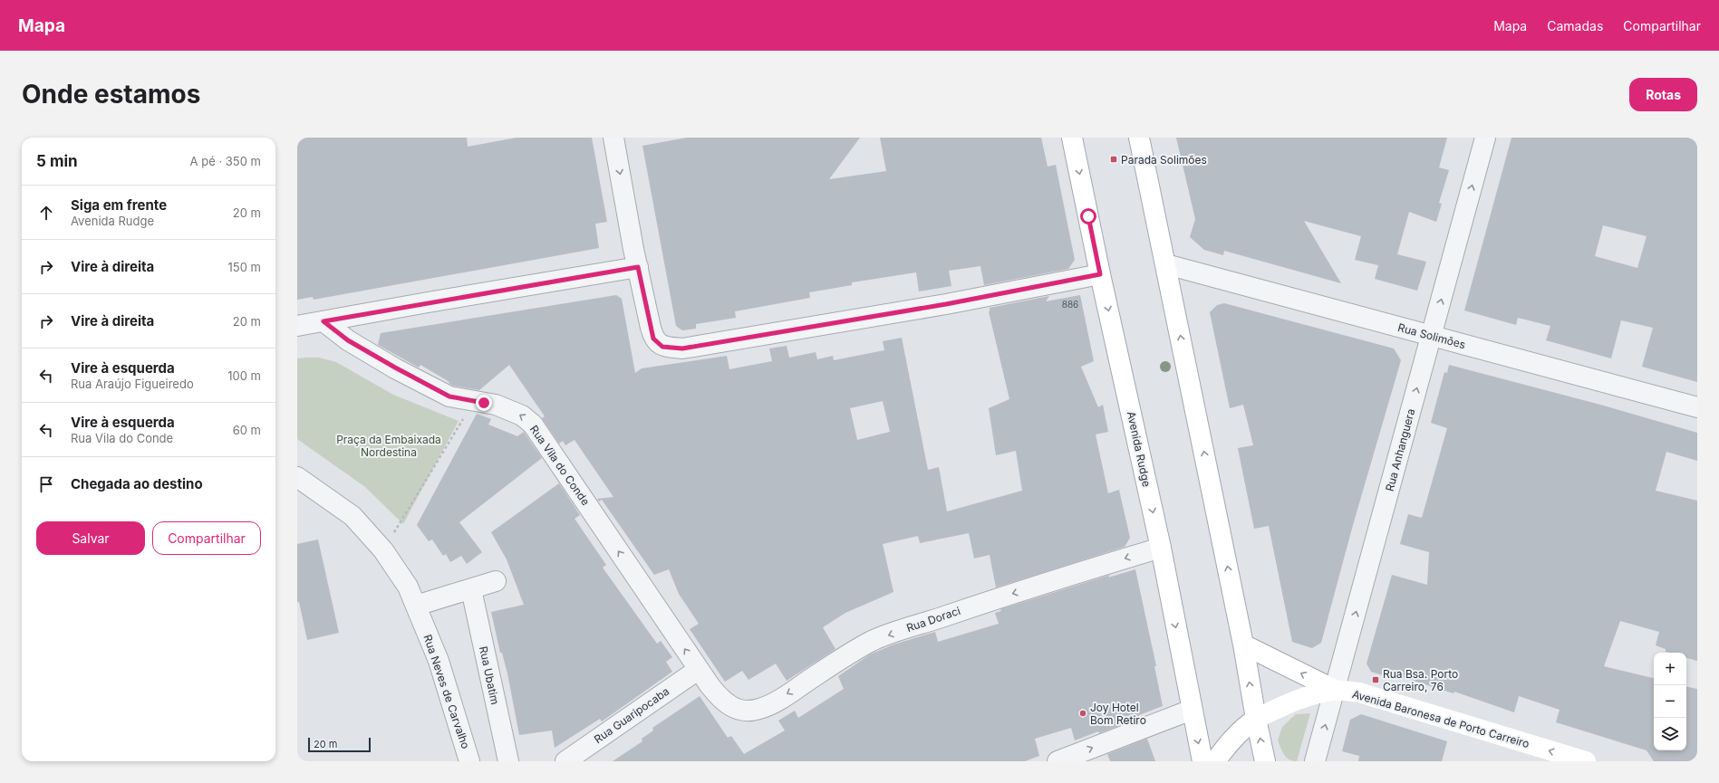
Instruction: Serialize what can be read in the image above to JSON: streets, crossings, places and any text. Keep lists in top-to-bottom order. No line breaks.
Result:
{"streets":{"main road":["Avenida Rudge","Avenida Baronesa de Porto Carreiro"],"street":["Rua Solimões","Rua Anhanguera","Rua Vila do Conde","Rua Doraci","Rua Ubatim","Rua Neves de Carvalho","Rua Guaripocaba"]},"crossings":[["Rua Solimões","Rua Anhanguera"],["Avenida Rudge","Rua Doraci"],["Rua Anhanguera","Avenida Baronesa de Porto Carreiro"],["Rua Vila do Conde","Rua Doraci"],["Rua Vila do Conde","Rua Guaripocaba"]],"one_way":["Rua Anhanguera","Rua Vila do Conde","Avenida Baronesa de Porto Carreiro"],"parks":["Praça da Embaixada Nordestina"],"places":{"transit":["Parada Solimões","Rua Bsa. Porto Carreiro, 76"],"other":["Joy Hotel Bom Retiro"]},"house_numbers":["886"],"scale_bar":"20 m","page":{"header":"Mapa","nav":["Mapa","Camadas","Compartilhar"],"buttons":["Rotas",["Salvar","Compartilhar"]],"title":"Onde estamos","heading":["5 min","A pé · 350 m"],"list":[["Siga em frente","Avenida Rudge","20 m"],["Vire à direita","150 m"],["Vire à direita","20 m"],["Vire à esquerda","Rua Araújo Figueiredo","100 m"],["Vire à esquerda","Rua Vila do Conde","60 m"],"Chegada ao destino"],"map_buttons":["+","−"],"scale":"20 m"}}
